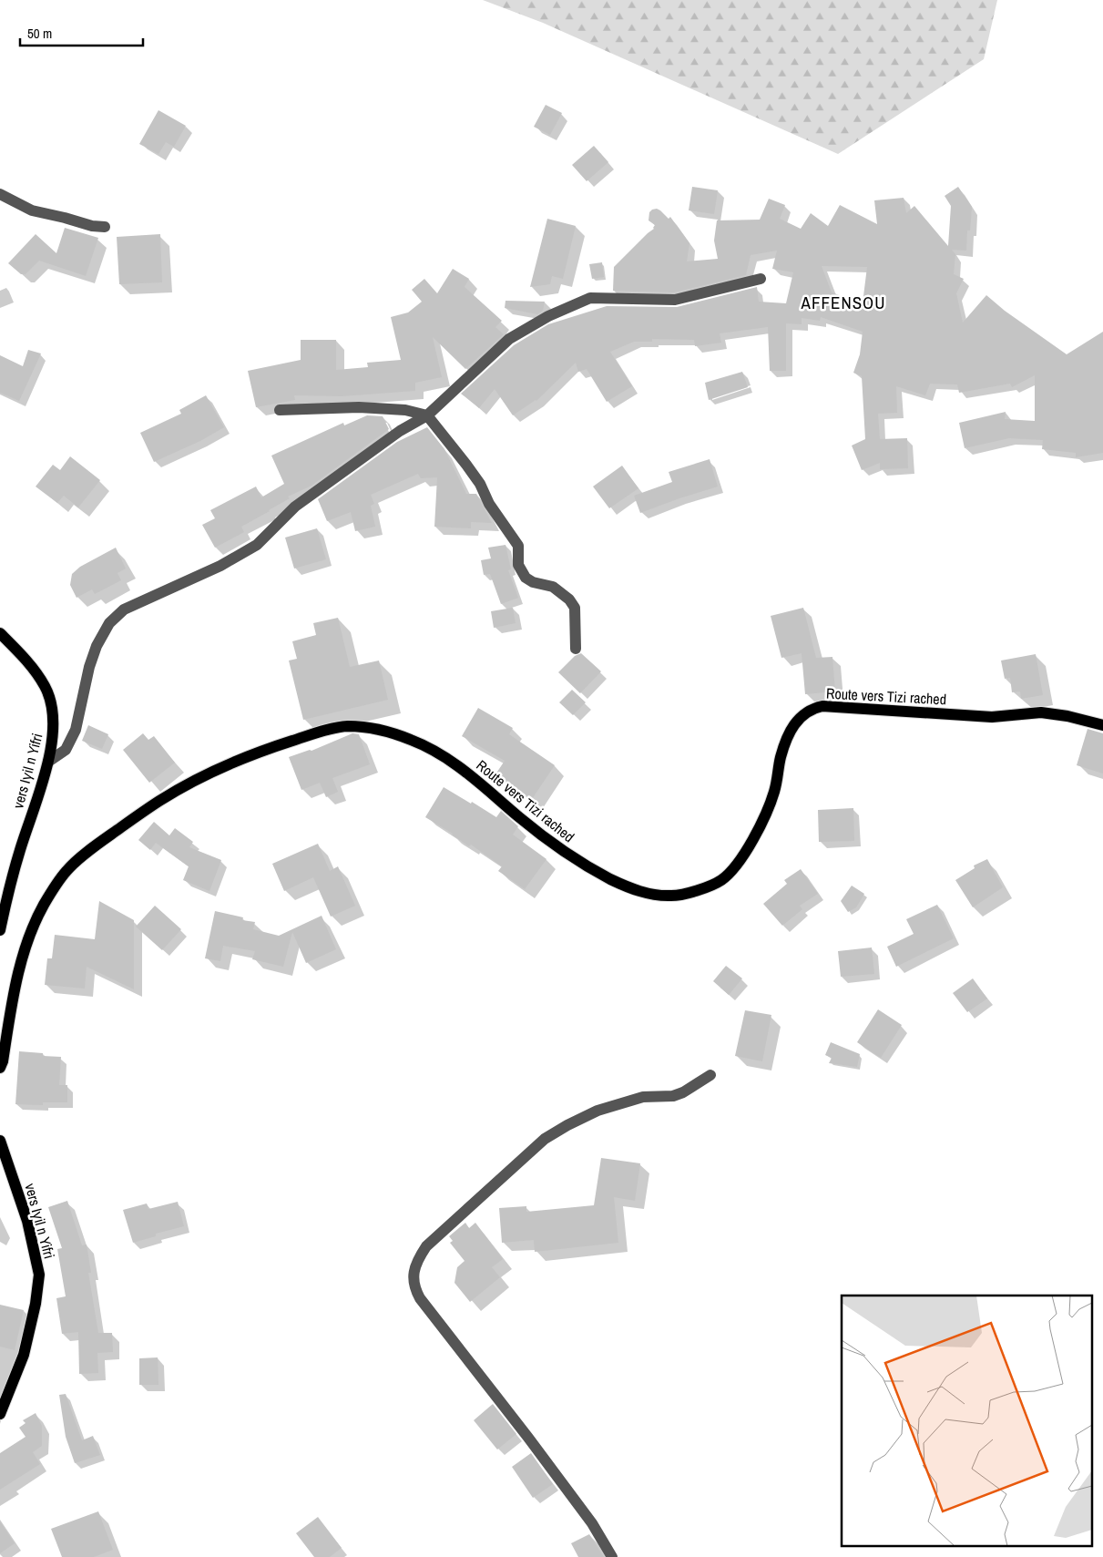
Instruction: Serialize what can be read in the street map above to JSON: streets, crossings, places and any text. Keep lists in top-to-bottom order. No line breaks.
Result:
{"streets":{"main road":["Route vers Tizi rached","vers Iγil n Yifri"]},"districts":["AFFENSOU"],"scale_bar":"50 m"}
